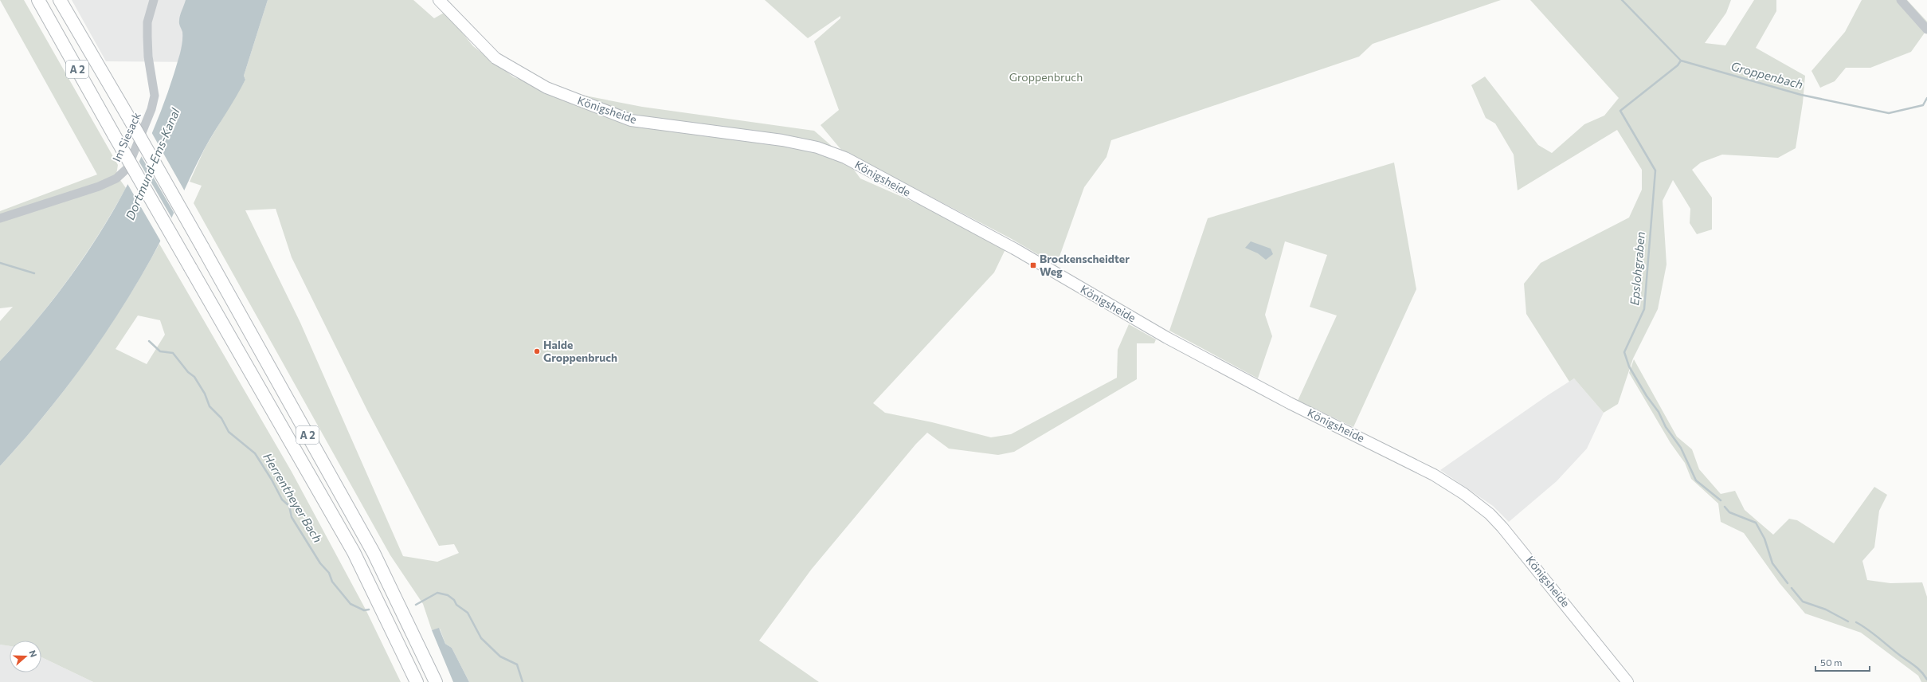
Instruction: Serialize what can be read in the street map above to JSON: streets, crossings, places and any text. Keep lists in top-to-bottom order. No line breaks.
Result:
{"streets":{"highway":["A 2"],"main road":["Königsheide"],"street":["Im Siesack"]},"water":["Groppenbach","Dortmund-Ems-Kanal","Epslohgraben","Herrentheyer Bach"],"parks":["Groppenbruch"],"places":{"transit":["Brockenscheidter Weg"],"other":["Halde Groppenbruch"]},"scale_bar":"50 m","north":"right"}
